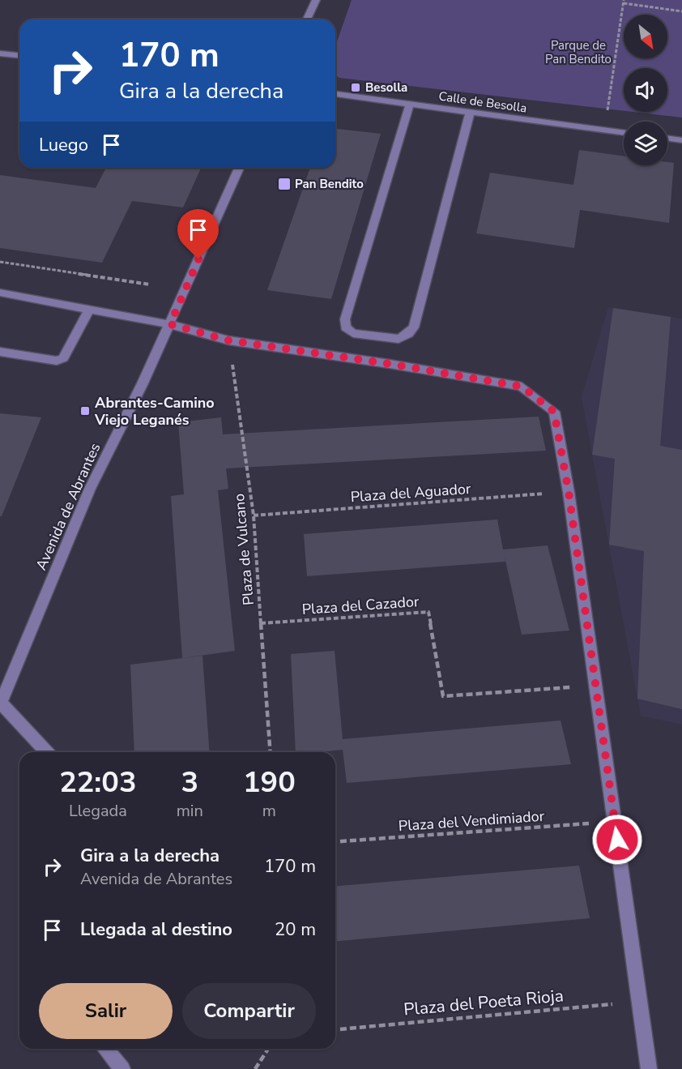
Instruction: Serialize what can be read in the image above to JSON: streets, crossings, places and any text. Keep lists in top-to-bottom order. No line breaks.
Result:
{"streets":{"street":["Calle de Besolla","Avenida de Abrantes"],"path":["Plaza del Aguador","Plaza de Vulcano","Plaza del Cazador","Plaza del Vendimiador","Plaza del Poeta Rioja"]},"crossings":[["Plaza del Aguador","Plaza de Vulcano"],["Plaza de Vulcano","Plaza del Cazador"]],"parks":["Parque de Pan Bendito"],"places":{"transit":["Besolla","Pan Bendito","Abrantes-Camino Viejo Leganés"]},"north":"bottom right","page":{"turn":["170 m","Gira a la derecha"],"then":"Luego","eta":["22:03","Llegada","3","min","190","m"],"list":[{"name":"Gira a la derecha","note":"Avenida de Abrantes","value":"170 m"},{"name":"Llegada al destino","value":"20 m"}],"buttons":["Salir","Compartir"]}}
